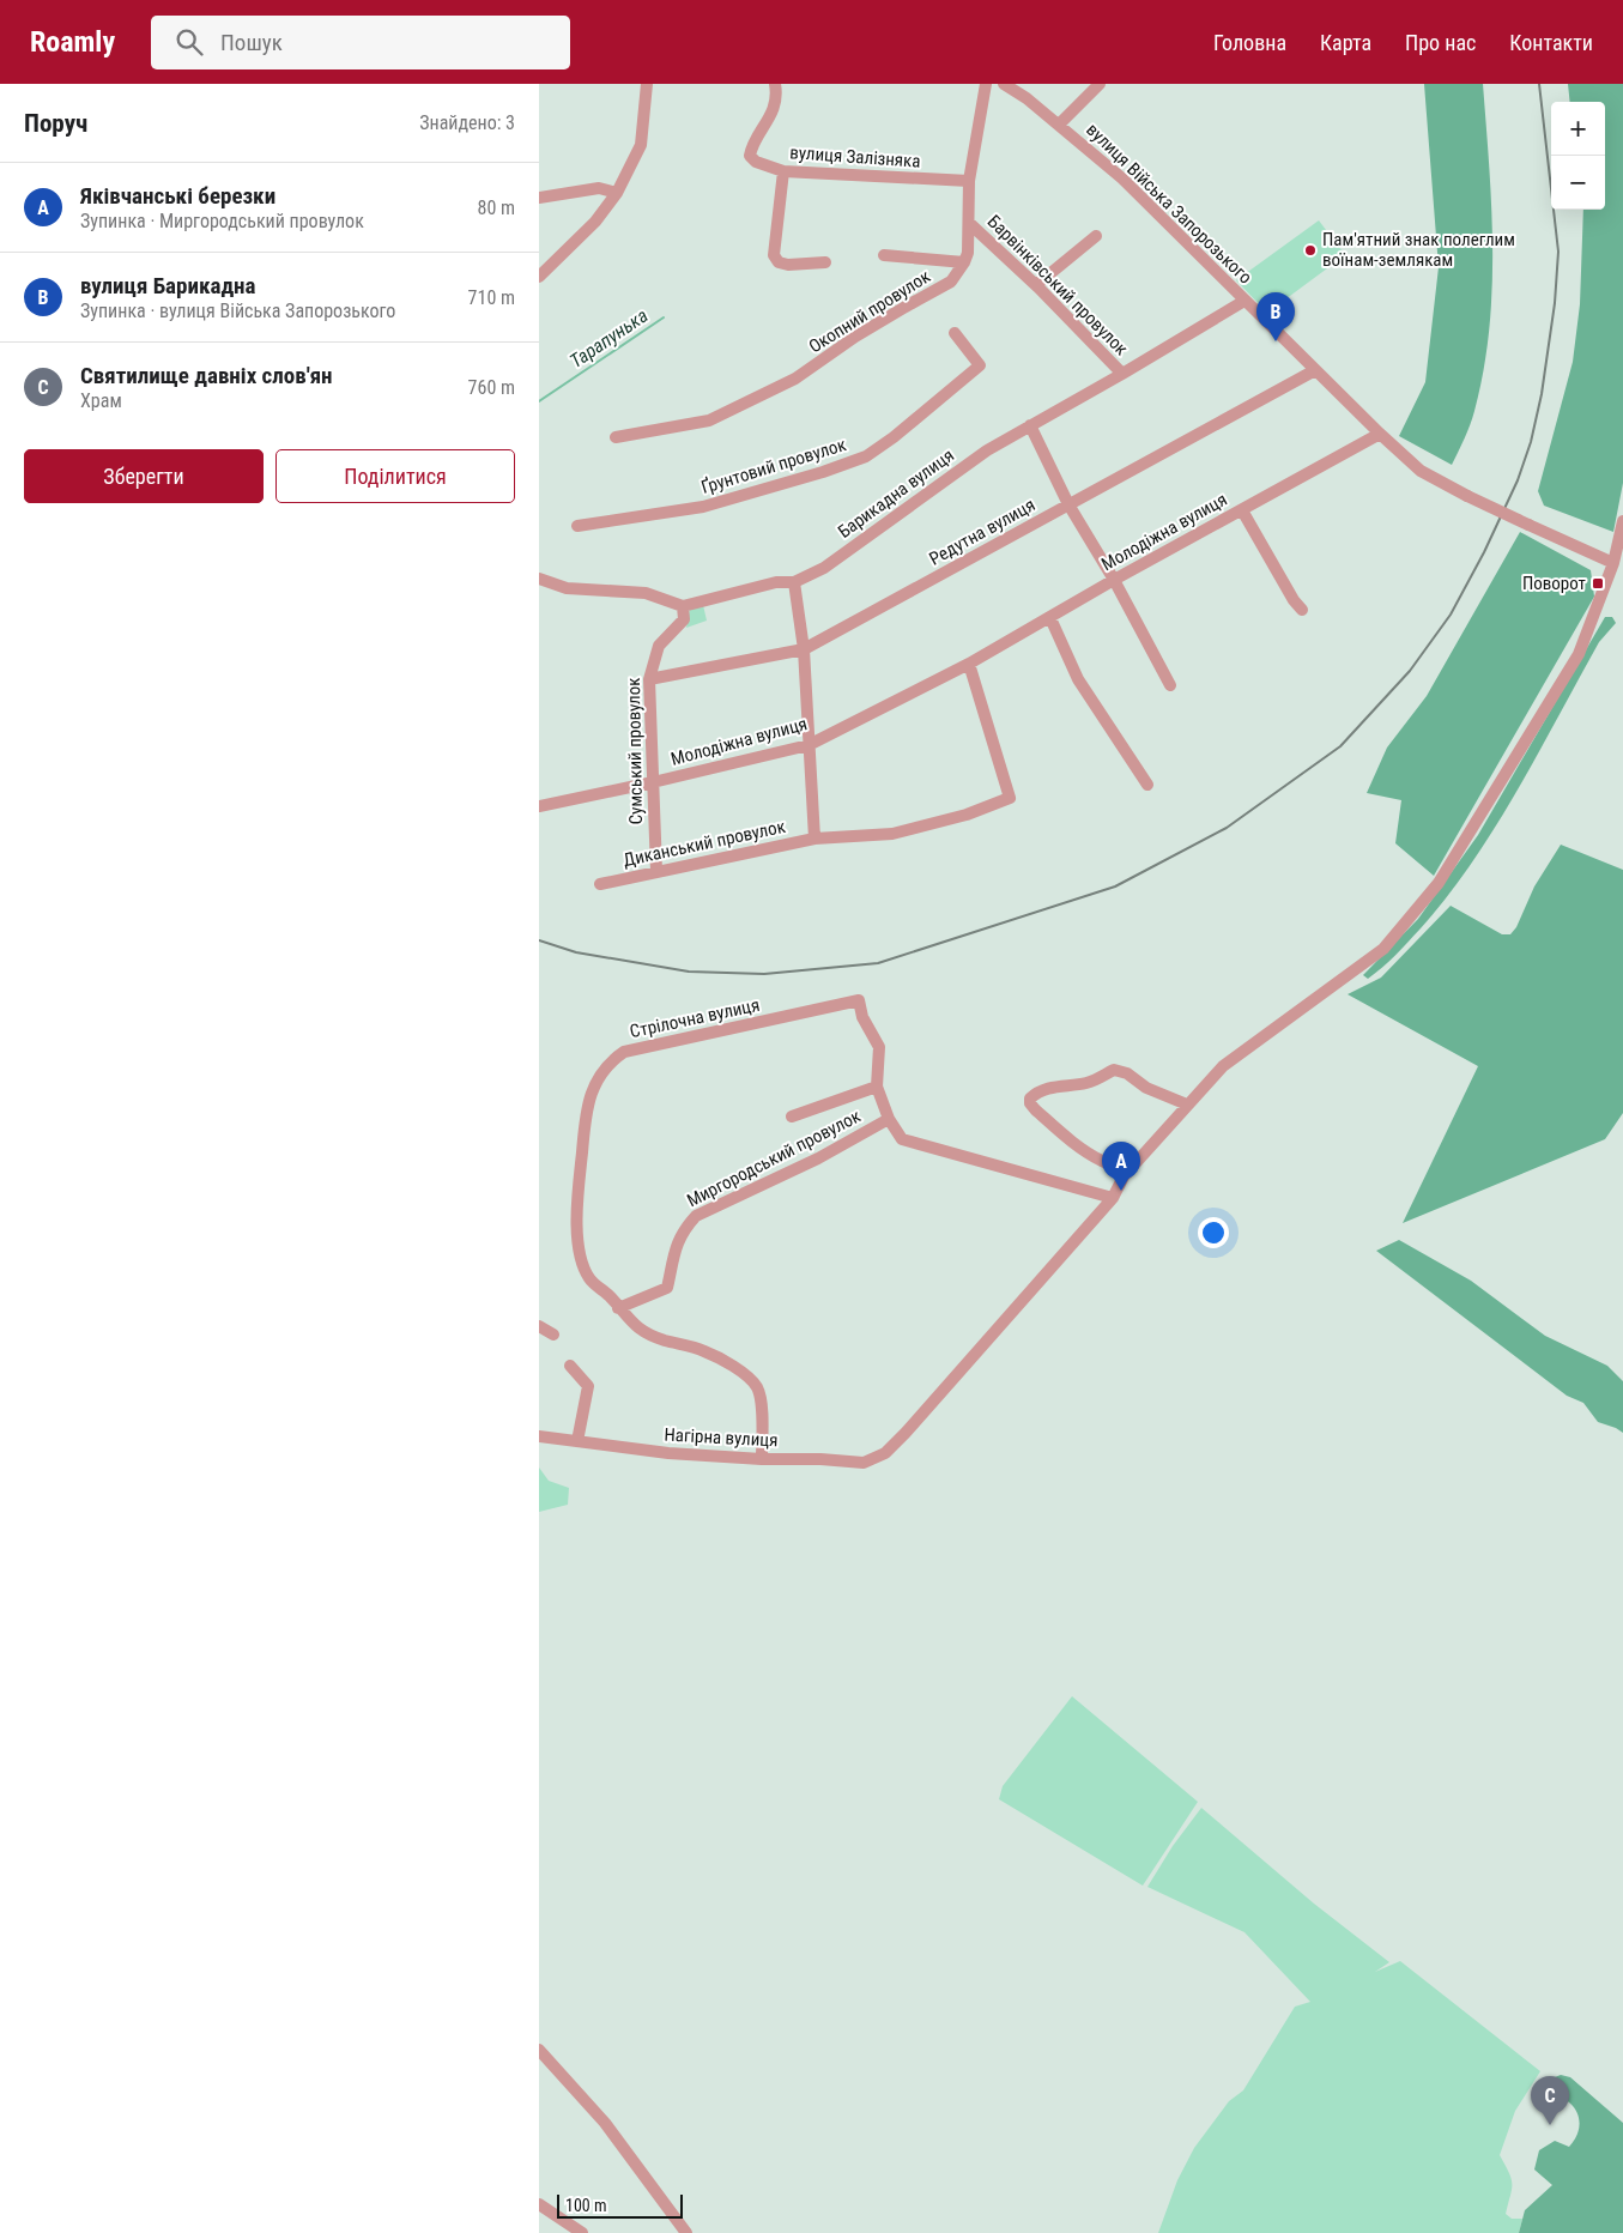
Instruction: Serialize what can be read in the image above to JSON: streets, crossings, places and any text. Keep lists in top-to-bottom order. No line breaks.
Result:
{"streets":{"street":["вулиця Залізняка","вулиця Війська Запорозького","Барвінківський провулок","Окопний провулок","Ґрунтовий провулок","Барикадна вулиця","Редутна вулиця","Молодіжна вулиця","Сумський провулок","Диканський провулок","Стрілочна вулиця","Миргородський провулок","Нагірна вулиця"]},"crossings":[["вулиця Війська Запорозького","Барикадна вулиця"],["вулиця Війська Запорозького","Редутна вулиця"],["вулиця Війська Запорозького","Молодіжна вулиця"],["Барвінківський провулок","Барикадна вулиця"],["Барикадна вулиця","Сумський провулок"],["Редутна вулиця","Сумський провулок"],["Молодіжна вулиця","Сумський провулок"],["Сумський провулок","Диканський провулок"],["Стрілочна вулиця","Миргородський провулок"],["Стрілочна вулиця","Нагірна вулиця"],["Миргородський провулок","Нагірна вулиця"]],"water":["Тарапунька"],"places":{"other":["Пам'ятний знак полеглим воїнам-землякам"],"transit":["Поворот"]},"scale_bar":"100 m","page":{"header":"Roamly","search":"Пошук","nav":["Головна","Карта","Про нас","Контакти"],"heading":["Поруч","Знайдено: 3"],"map_buttons":["+","−"],"list":[{"mark":"A","name":"Яківчанські березки","note":"Зупинка · Миргородський провулок","value":"80 m"},{"mark":"B","name":"вулиця Барикадна","note":"Зупинка · вулиця Війська Запорозького","value":"710 m"},{"mark":"C","name":"Святилище давніх слов'ян","note":"Храм","value":"760 m"}],"pins":["B","A","C"],"buttons":["Зберегти","Поділитися"],"scale":"100 m"}}
